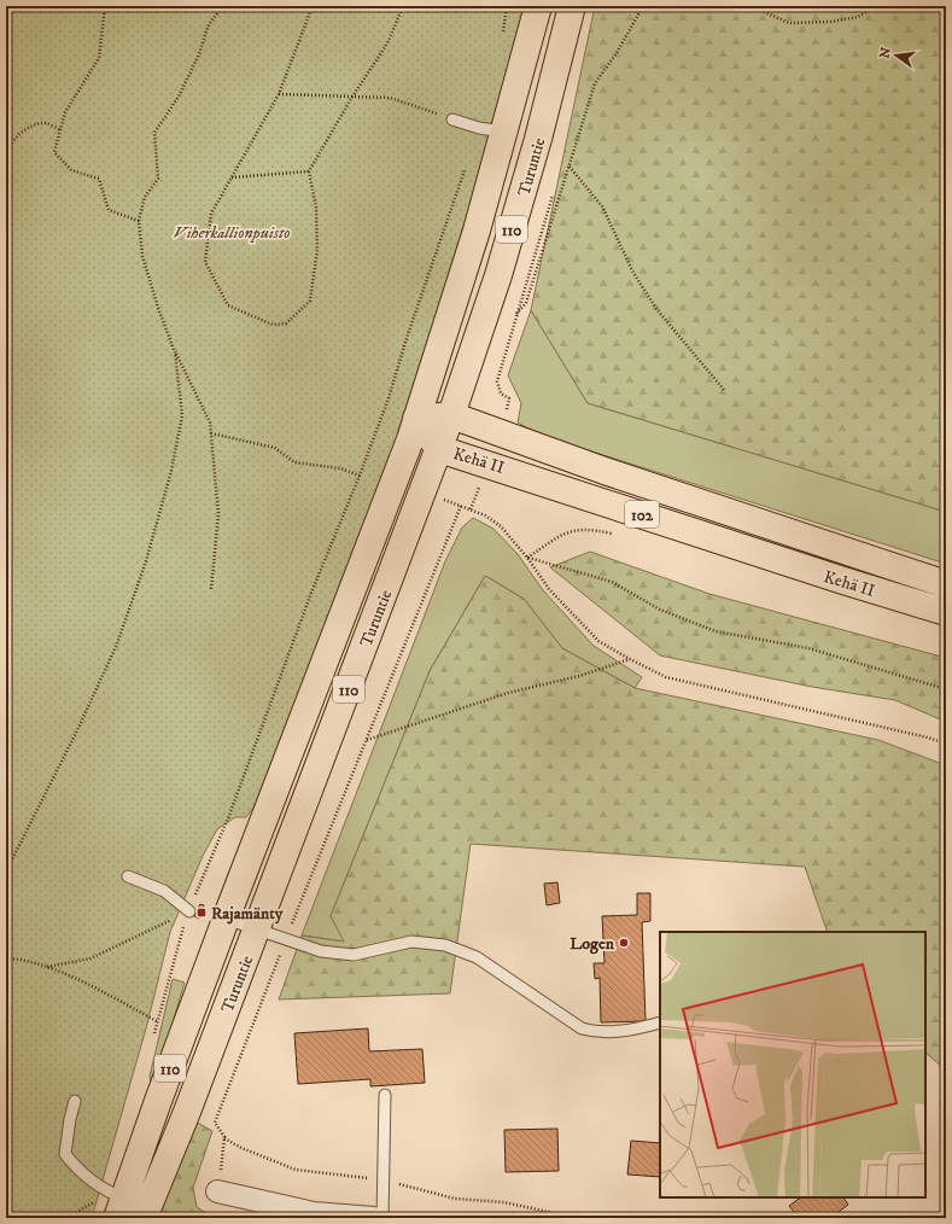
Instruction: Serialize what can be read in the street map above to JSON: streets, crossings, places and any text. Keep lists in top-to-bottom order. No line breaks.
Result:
{"streets":{"main road":["Turuntie","110","Kehä II","102"]},"crossings":[["Turuntie","Kehä II"]],"parks":["Viherkallionpuisto"],"places":{"transit":["Rajamänty"],"other":["Logen"]},"north":"left"}
